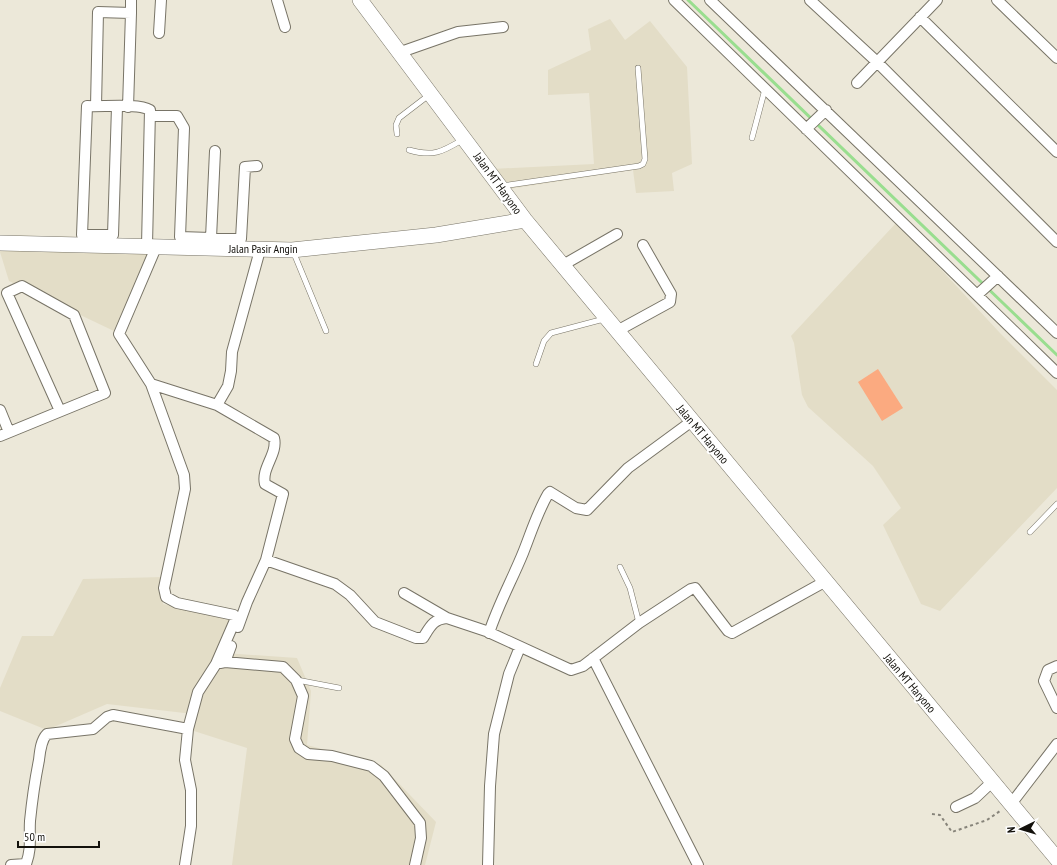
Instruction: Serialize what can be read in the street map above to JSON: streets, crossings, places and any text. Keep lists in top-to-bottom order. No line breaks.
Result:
{"streets":{"main road":["Jalan MT Haryono","Jalan Pasir Angin"]},"crossings":[["Jalan MT Haryono","Jalan Pasir Angin"]],"scale_bar":"50 m","north":"left"}
